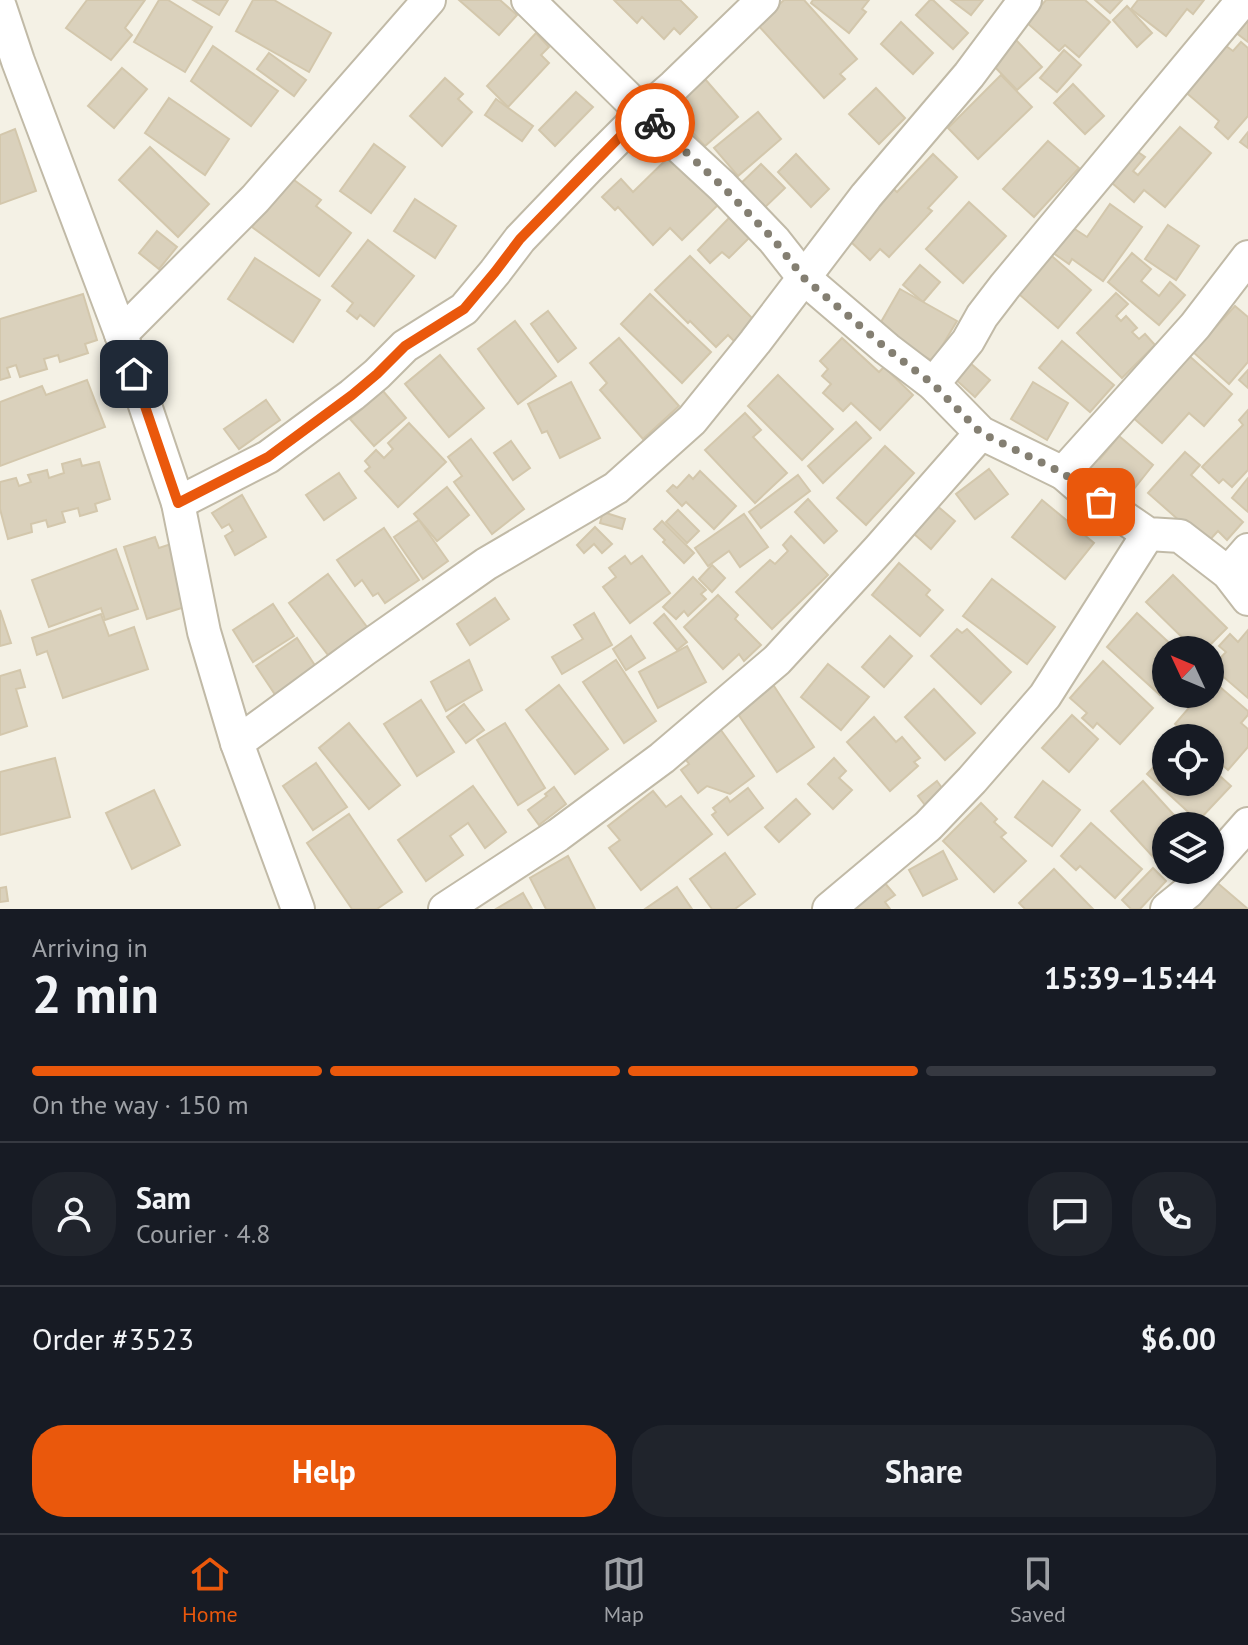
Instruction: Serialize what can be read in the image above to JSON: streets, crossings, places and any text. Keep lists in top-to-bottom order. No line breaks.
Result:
{"north":"top left","page":{"heading":["2 min","Arriving in","15:39–15:44"],"panel":["Sam","Courier · 4.8","Order #3523","$6.00"],"bar":"On the way · 150 m","buttons":["Help","Share"],"tabs":["Home","Map","Saved"]}}
